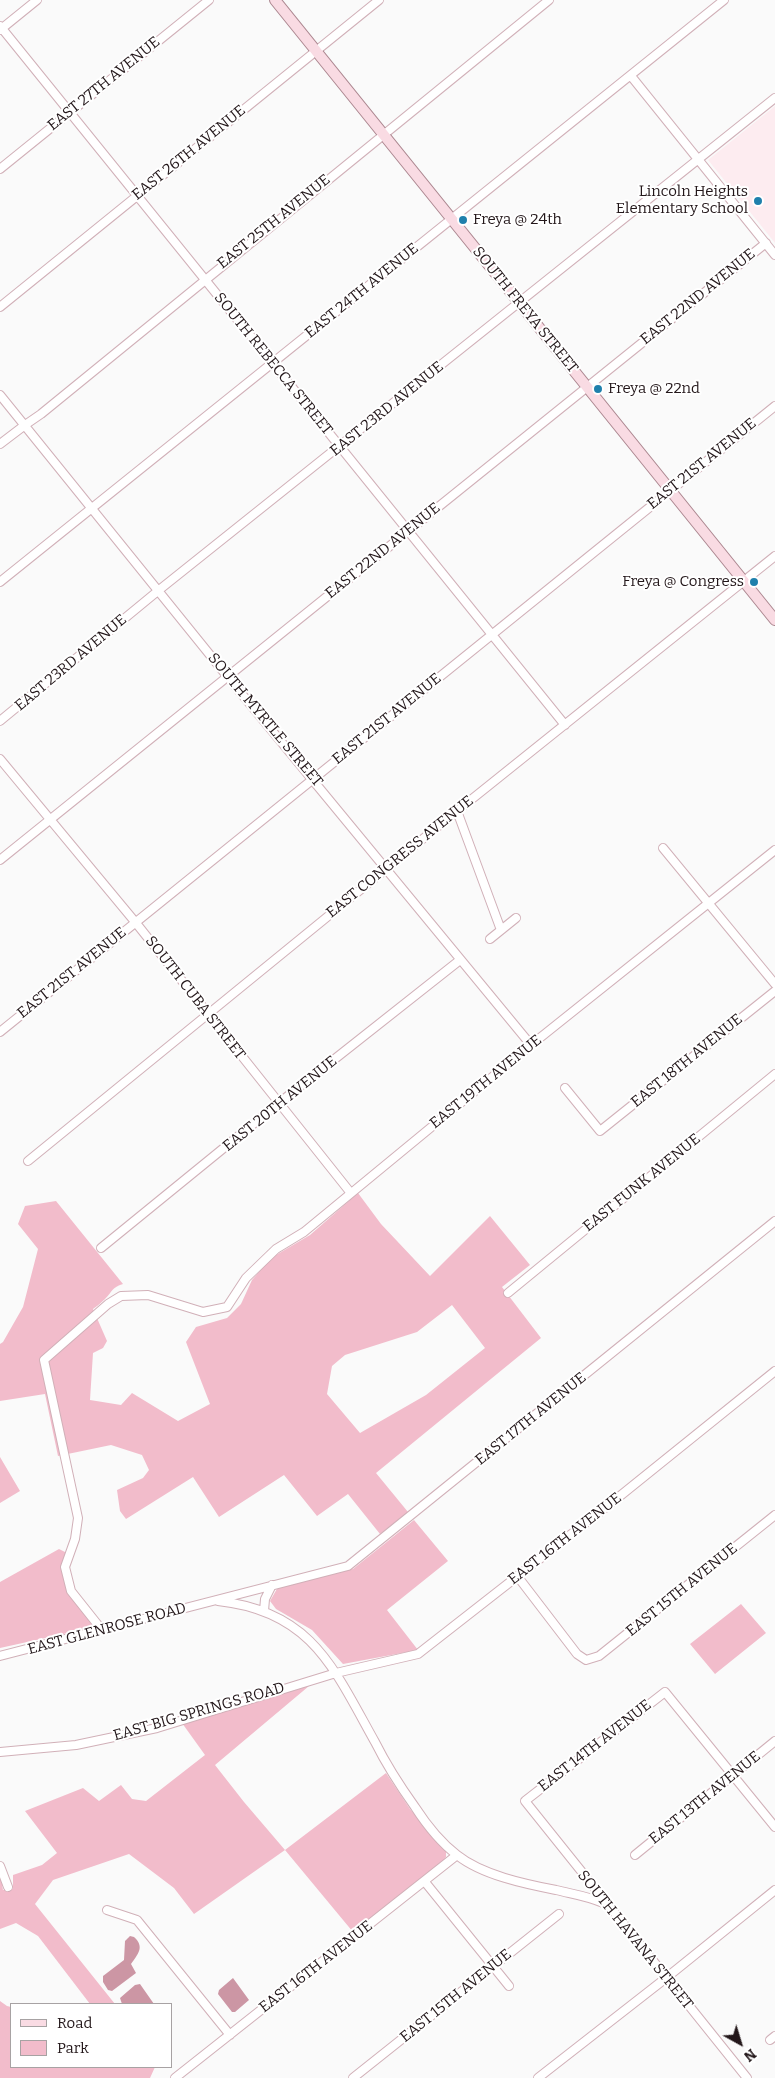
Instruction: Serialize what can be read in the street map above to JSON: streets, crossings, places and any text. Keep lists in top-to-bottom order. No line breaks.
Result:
{"streets":{"main road":["SOUTH FREYA STREET"],"street":["EAST 27TH AVENUE","EAST 26TH AVENUE","EAST 25TH AVENUE","EAST 24TH AVENUE","EAST 22ND AVENUE","SOUTH REBECCA STREET","EAST 23RD AVENUE","EAST 21ST AVENUE","SOUTH MYRTLE STREET","EAST CONGRESS AVENUE","SOUTH CUBA STREET","EAST 18TH AVENUE","EAST 19TH AVENUE","EAST 20TH AVENUE","EAST FUNK AVENUE","EAST 17TH AVENUE","EAST 16TH AVENUE","EAST 15TH AVENUE","EAST GLENROSE ROAD","EAST BIG SPRINGS ROAD","EAST 14TH AVENUE","EAST 13TH AVENUE","SOUTH HAVANA STREET"]},"crossings":[["EAST 27TH AVENUE","SOUTH REBECCA STREET"],["EAST 26TH AVENUE","SOUTH FREYA STREET"],["EAST 26TH AVENUE","SOUTH REBECCA STREET"],["EAST 25TH AVENUE","SOUTH FREYA STREET"],["EAST 25TH AVENUE","SOUTH REBECCA STREET"],["EAST 25TH AVENUE","SOUTH MYRTLE STREET"],["EAST 24TH AVENUE","SOUTH FREYA STREET"],["EAST 24TH AVENUE","SOUTH REBECCA STREET"],["EAST 24TH AVENUE","SOUTH MYRTLE STREET"],["EAST 22ND AVENUE","SOUTH FREYA STREET"],["EAST 22ND AVENUE","SOUTH REBECCA STREET"],["EAST 22ND AVENUE","SOUTH MYRTLE STREET"],["EAST 22ND AVENUE","SOUTH CUBA STREET"],["SOUTH FREYA STREET","EAST 23RD AVENUE"],["SOUTH FREYA STREET","EAST 21ST AVENUE"],["SOUTH FREYA STREET","EAST CONGRESS AVENUE"],["SOUTH REBECCA STREET","EAST 23RD AVENUE"],["SOUTH REBECCA STREET","EAST 21ST AVENUE"],["SOUTH REBECCA STREET","EAST CONGRESS AVENUE"],["EAST 23RD AVENUE","SOUTH MYRTLE STREET"],["EAST 21ST AVENUE","SOUTH MYRTLE STREET"],["EAST 21ST AVENUE","SOUTH CUBA STREET"],["SOUTH MYRTLE STREET","EAST CONGRESS AVENUE"],["SOUTH MYRTLE STREET","EAST 19TH AVENUE"],["SOUTH MYRTLE STREET","EAST 20TH AVENUE"],["EAST CONGRESS AVENUE","SOUTH CUBA STREET"],["SOUTH CUBA STREET","EAST 19TH AVENUE"],["SOUTH CUBA STREET","EAST 20TH AVENUE"],["EAST 19TH AVENUE","EAST GLENROSE ROAD"],["EAST 17TH AVENUE","EAST GLENROSE ROAD"],["EAST 16TH AVENUE","EAST 15TH AVENUE"],["EAST 16TH AVENUE","EAST BIG SPRINGS ROAD"],["EAST 14TH AVENUE","EAST 13TH AVENUE"],["EAST 14TH AVENUE","SOUTH HAVANA STREET"]],"places":["Lincoln Heights Elementary School","Freya @ 24th","Freya @ 22nd","Freya @ Congress"],"legend":["Road","Park"],"north":"bottom right"}
